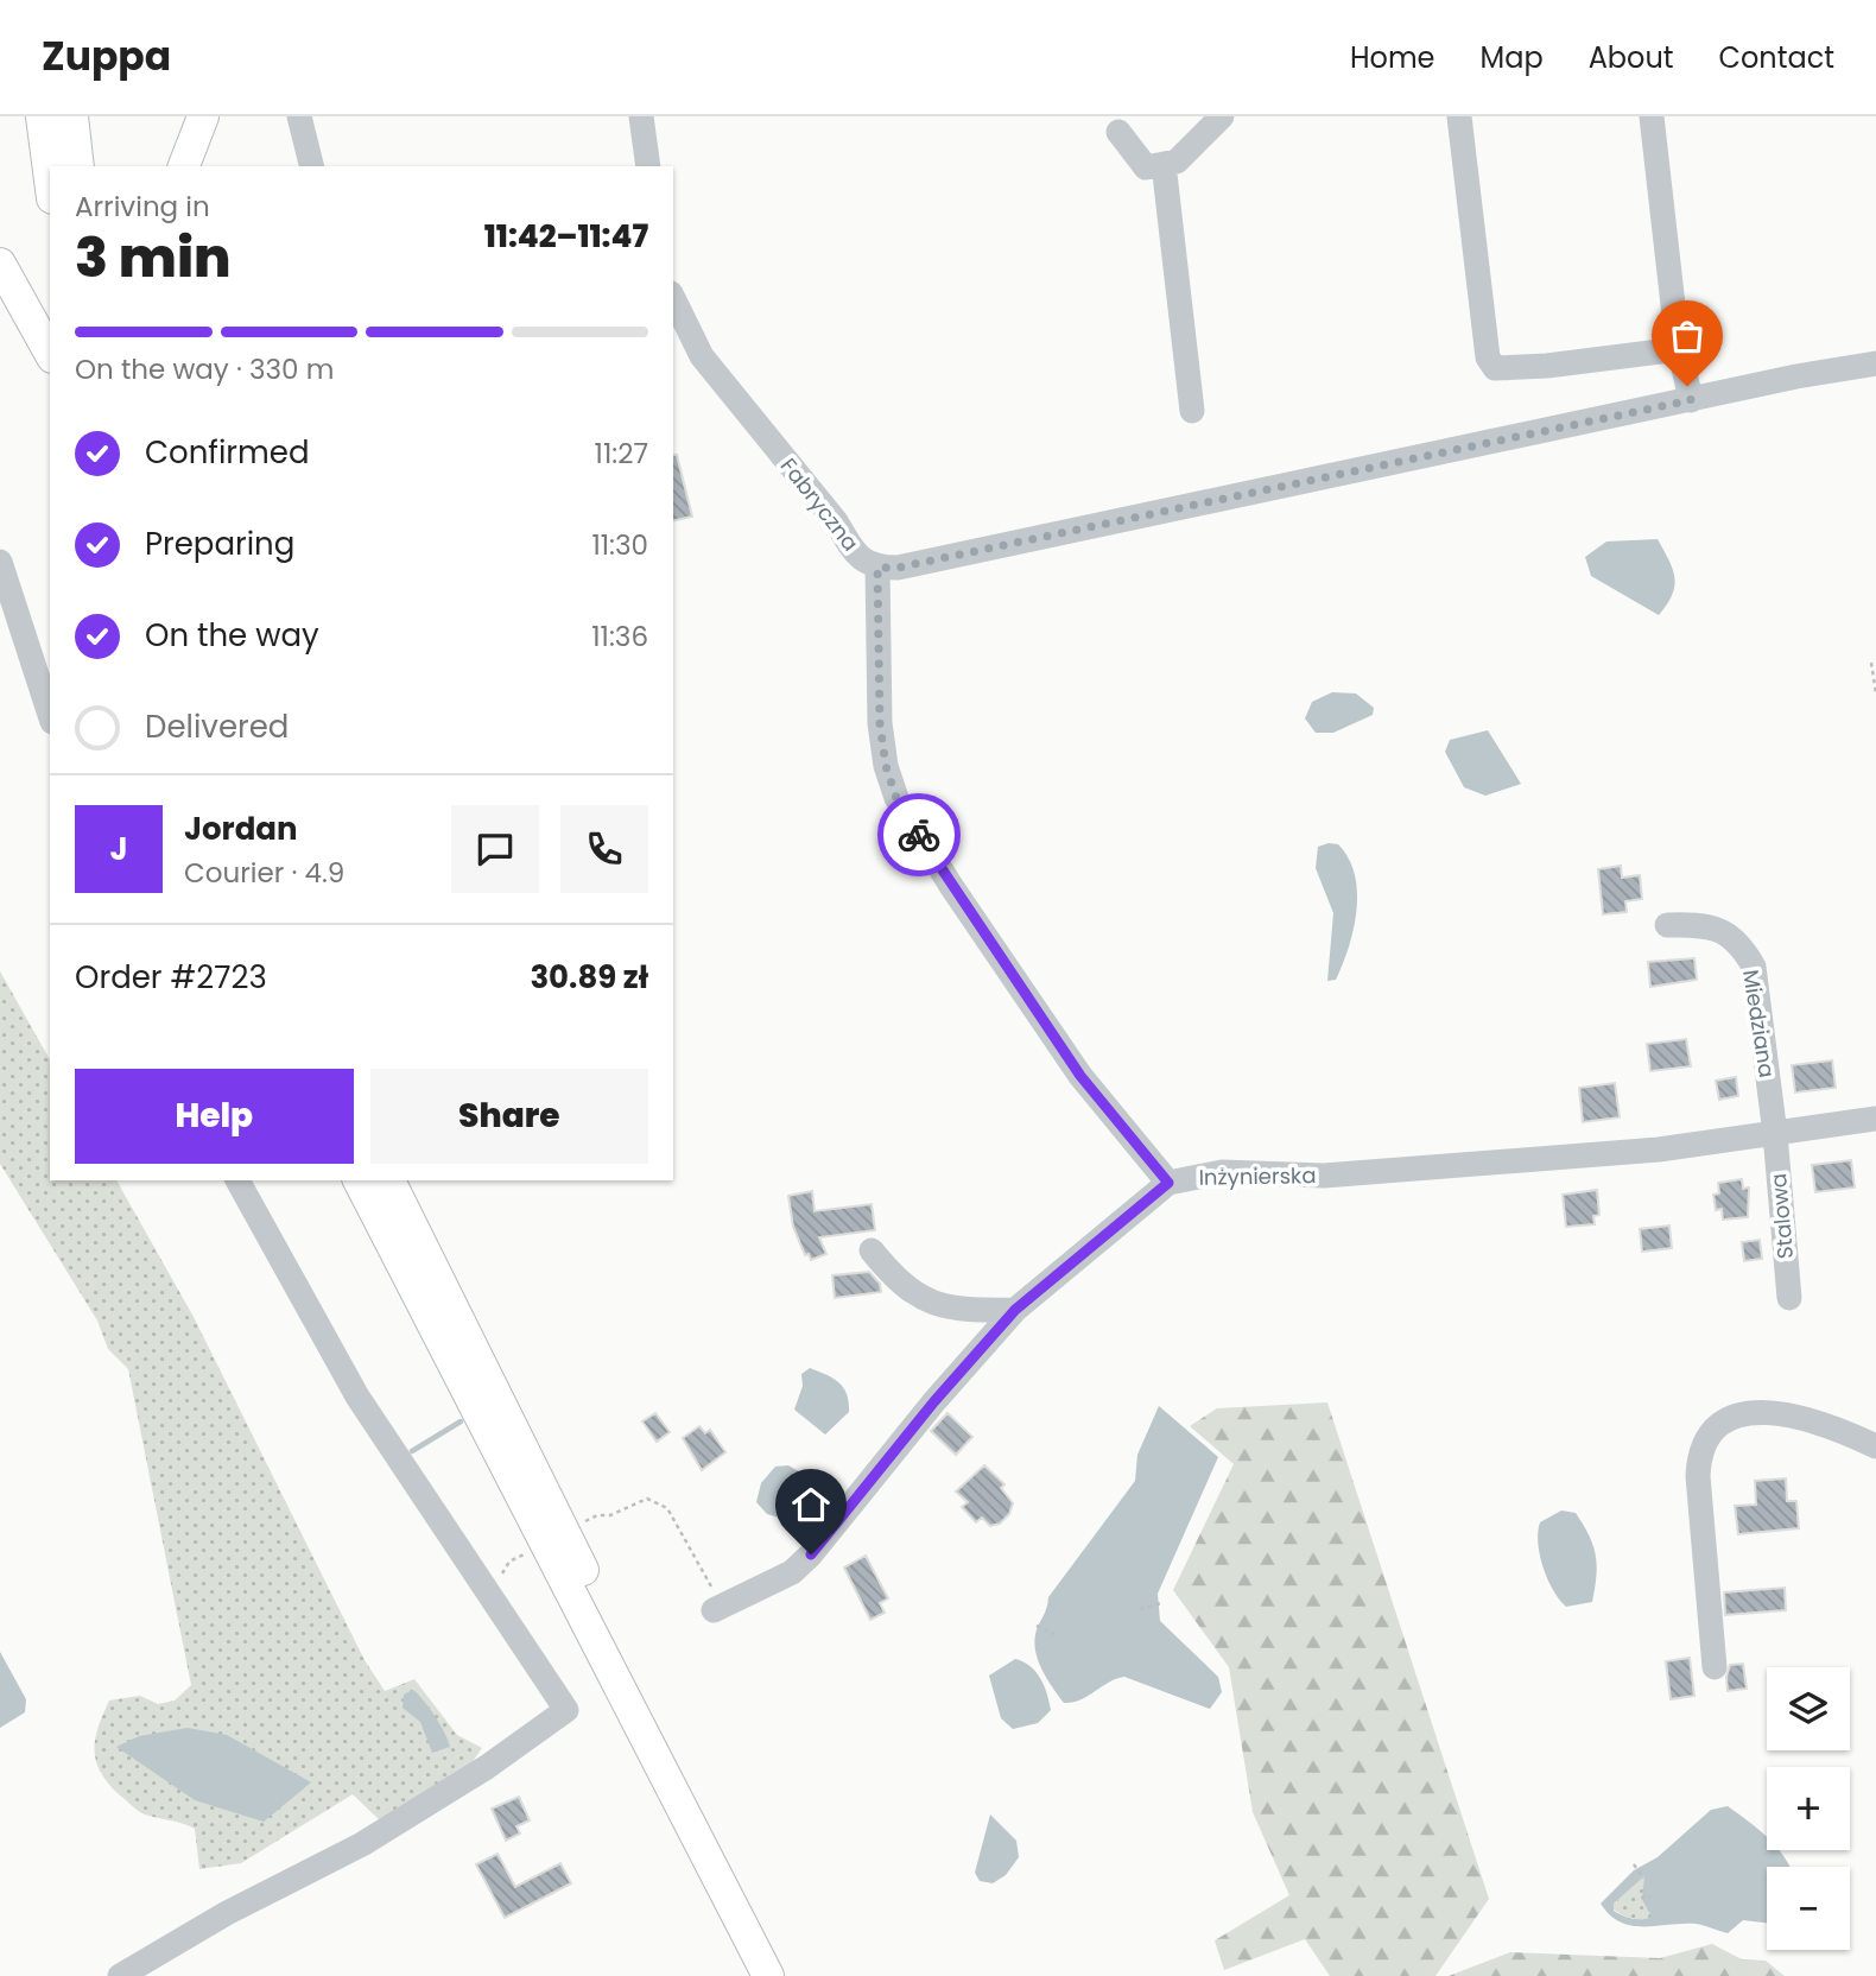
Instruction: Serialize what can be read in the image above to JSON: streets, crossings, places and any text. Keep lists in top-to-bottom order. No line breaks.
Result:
{"streets":{"street":["Fabryczna","Miedziana","Inżynierska","Stalowa"]},"crossings":[["Miedziana","Inżynierska"],["Miedziana","Stalowa"],["Inżynierska","Stalowa"]],"page":{"header":"Zuppa","nav":["Home","Map","About","Contact"],"heading":["3 min","Arriving in","11:42–11:47"],"panel":["Jordan","Courier · 4.9","Order #2723","30.89 zł"],"bar":"On the way · 330 m","list":[["Confirmed","11:27"],["Preparing","11:30"],["On the way","11:36"],"Delivered"],"round":"J","buttons":["Help","Share"],"map_buttons":["+","−"]}}
